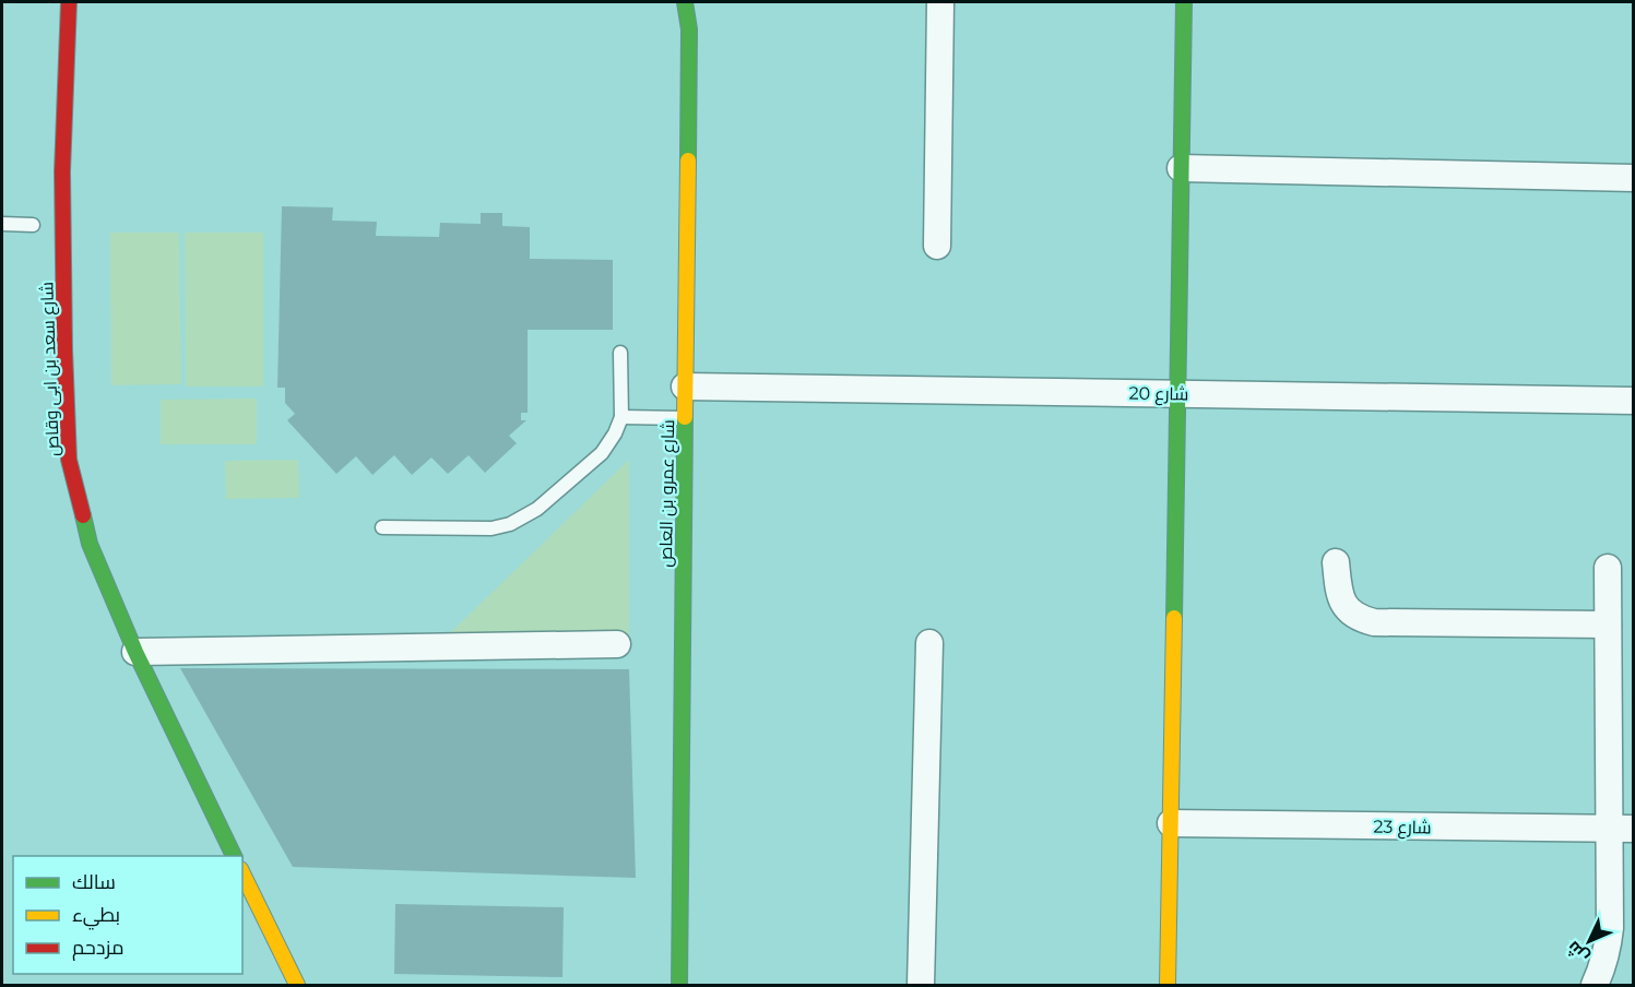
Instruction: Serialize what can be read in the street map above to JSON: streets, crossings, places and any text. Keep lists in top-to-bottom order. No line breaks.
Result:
{"streets":{"street":["شارع سعد بن ابى وقاص","شارع 20","شارع عمرو بن العاص","شارع 23"]},"crossings":[["شارع 20","شارع عمرو بن العاص"]],"legend":["سالك","بطيء","مزدحم"],"north":"bottom left"}
